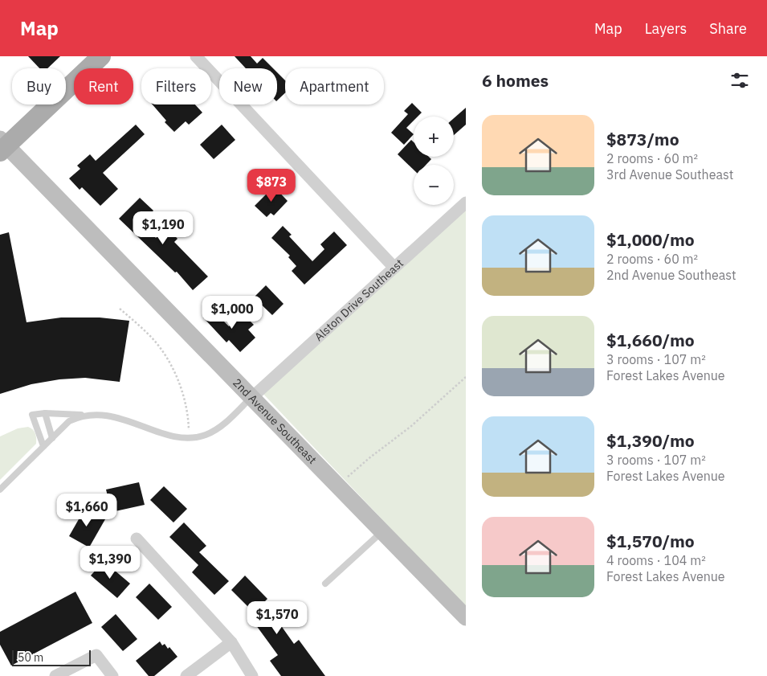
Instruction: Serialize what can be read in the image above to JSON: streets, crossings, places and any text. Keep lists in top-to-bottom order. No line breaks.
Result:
{"streets":{"street":["Alston Drive Southeast","2nd Avenue Southeast"]},"crossings":[["Alston Drive Southeast","2nd Avenue Southeast"]],"scale_bar":"50 m","page":{"header":"Map","nav":["Map","Layers","Share"],"heading":"6 homes","chip":["Buy","Rent","Filters","New","Apartment"],"list":[{"name":"$873/mo","note":"2 rooms · 60 m² · 3rd Avenue Southeast"},{"name":"$1,000/mo","note":"2 rooms · 60 m² · 2nd Avenue Southeast"},{"name":"$1,660/mo","note":"3 rooms · 107 m² · Forest Lakes Avenue"},{"name":"$1,390/mo","note":"3 rooms · 107 m² · Forest Lakes Avenue"},{"name":"$1,570/mo","note":"4 rooms · 104 m² · Forest Lakes Avenue"}],"map_buttons":["+","−"],"price":["$873","$1,190","$1,000","$1,660","$1,390","$1,570"],"scale":"50 m"}}
